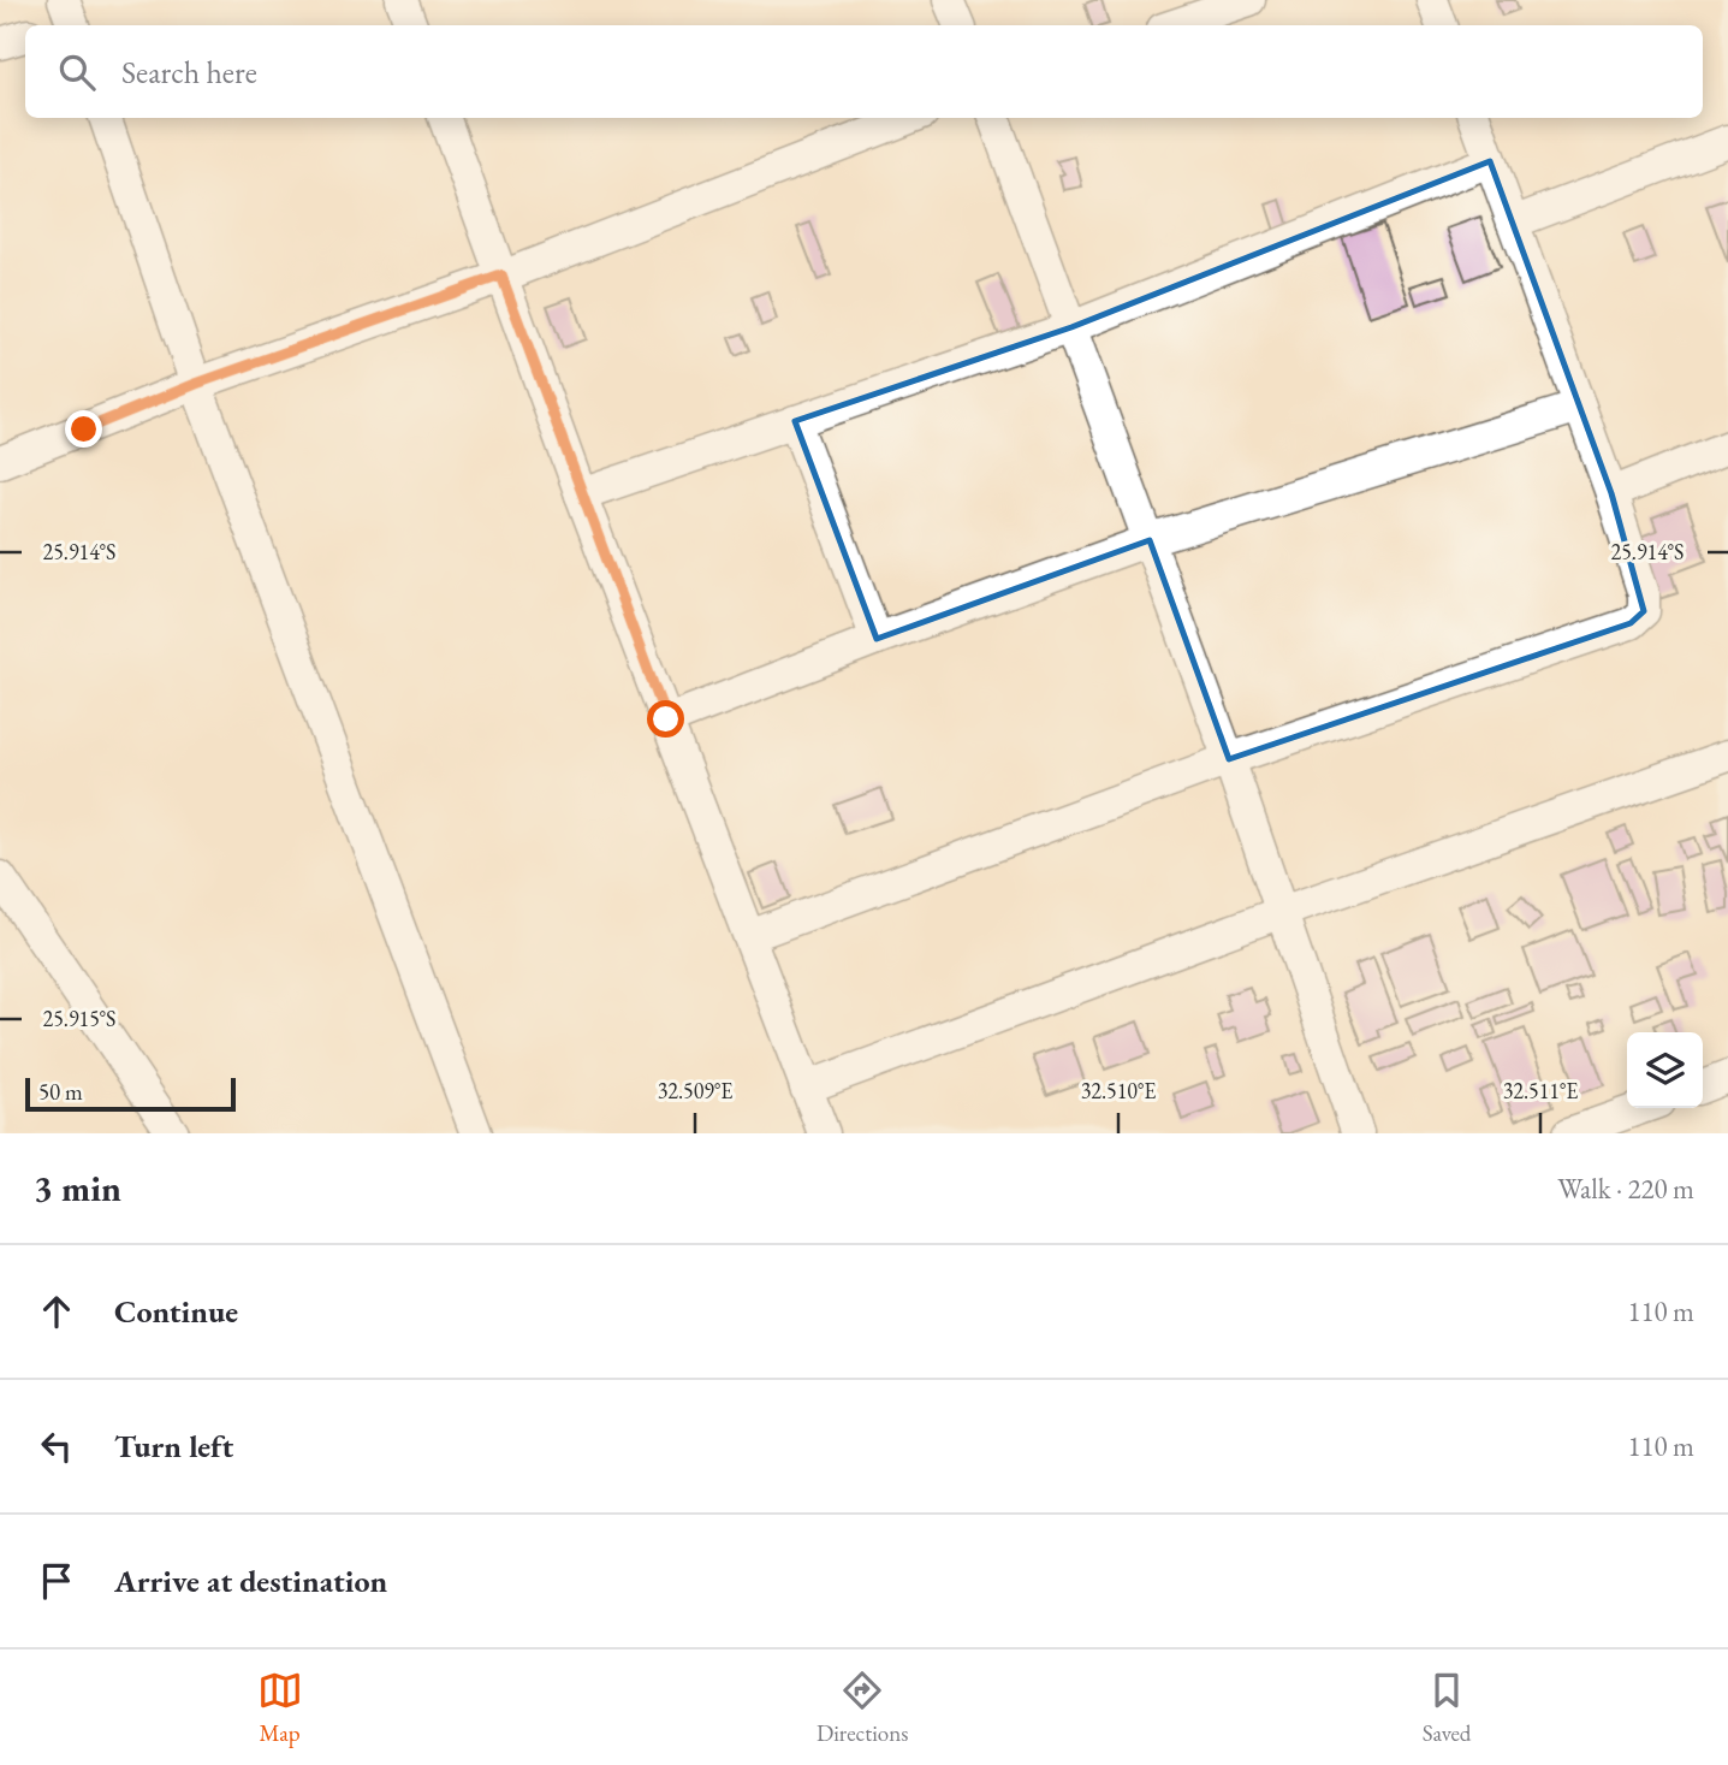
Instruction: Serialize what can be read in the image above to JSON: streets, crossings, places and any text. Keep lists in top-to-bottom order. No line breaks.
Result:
{"scale_bar":"50 m","page":{"search":"Search here","scale":"50 m","heading":["3 min","Walk · 220 m"],"list":[["Continue","110 m"],["Turn left","110 m"],"Arrive at destination"],"nav":["Map","Directions","Saved"]},"coordinates":["25.914°S","25.915°S","32.509°E","32.510°E","32.511°E"]}
